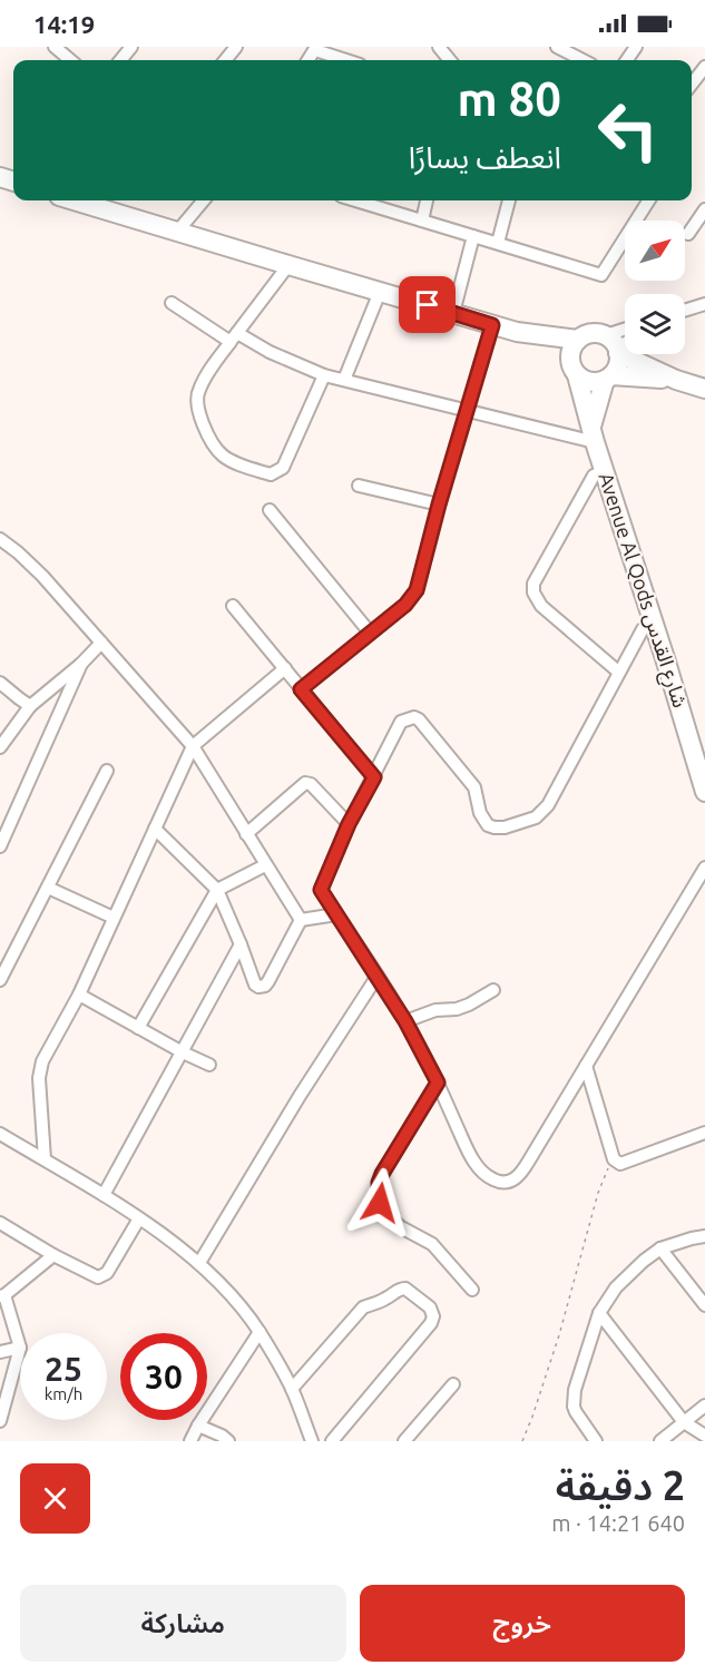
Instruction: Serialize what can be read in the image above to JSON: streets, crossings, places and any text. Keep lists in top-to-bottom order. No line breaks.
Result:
{"streets":{"main road":["Avenue Al Qods شارع القدس"]},"north":"top right","page":{"status":"14:19","turn":["80 m","انعطف يسارًا"],"speed":"25 km/h","limit":"30","heading":["2 دقيقة","640 m · 14:21"],"buttons":["خروج","مشاركة"]}}
